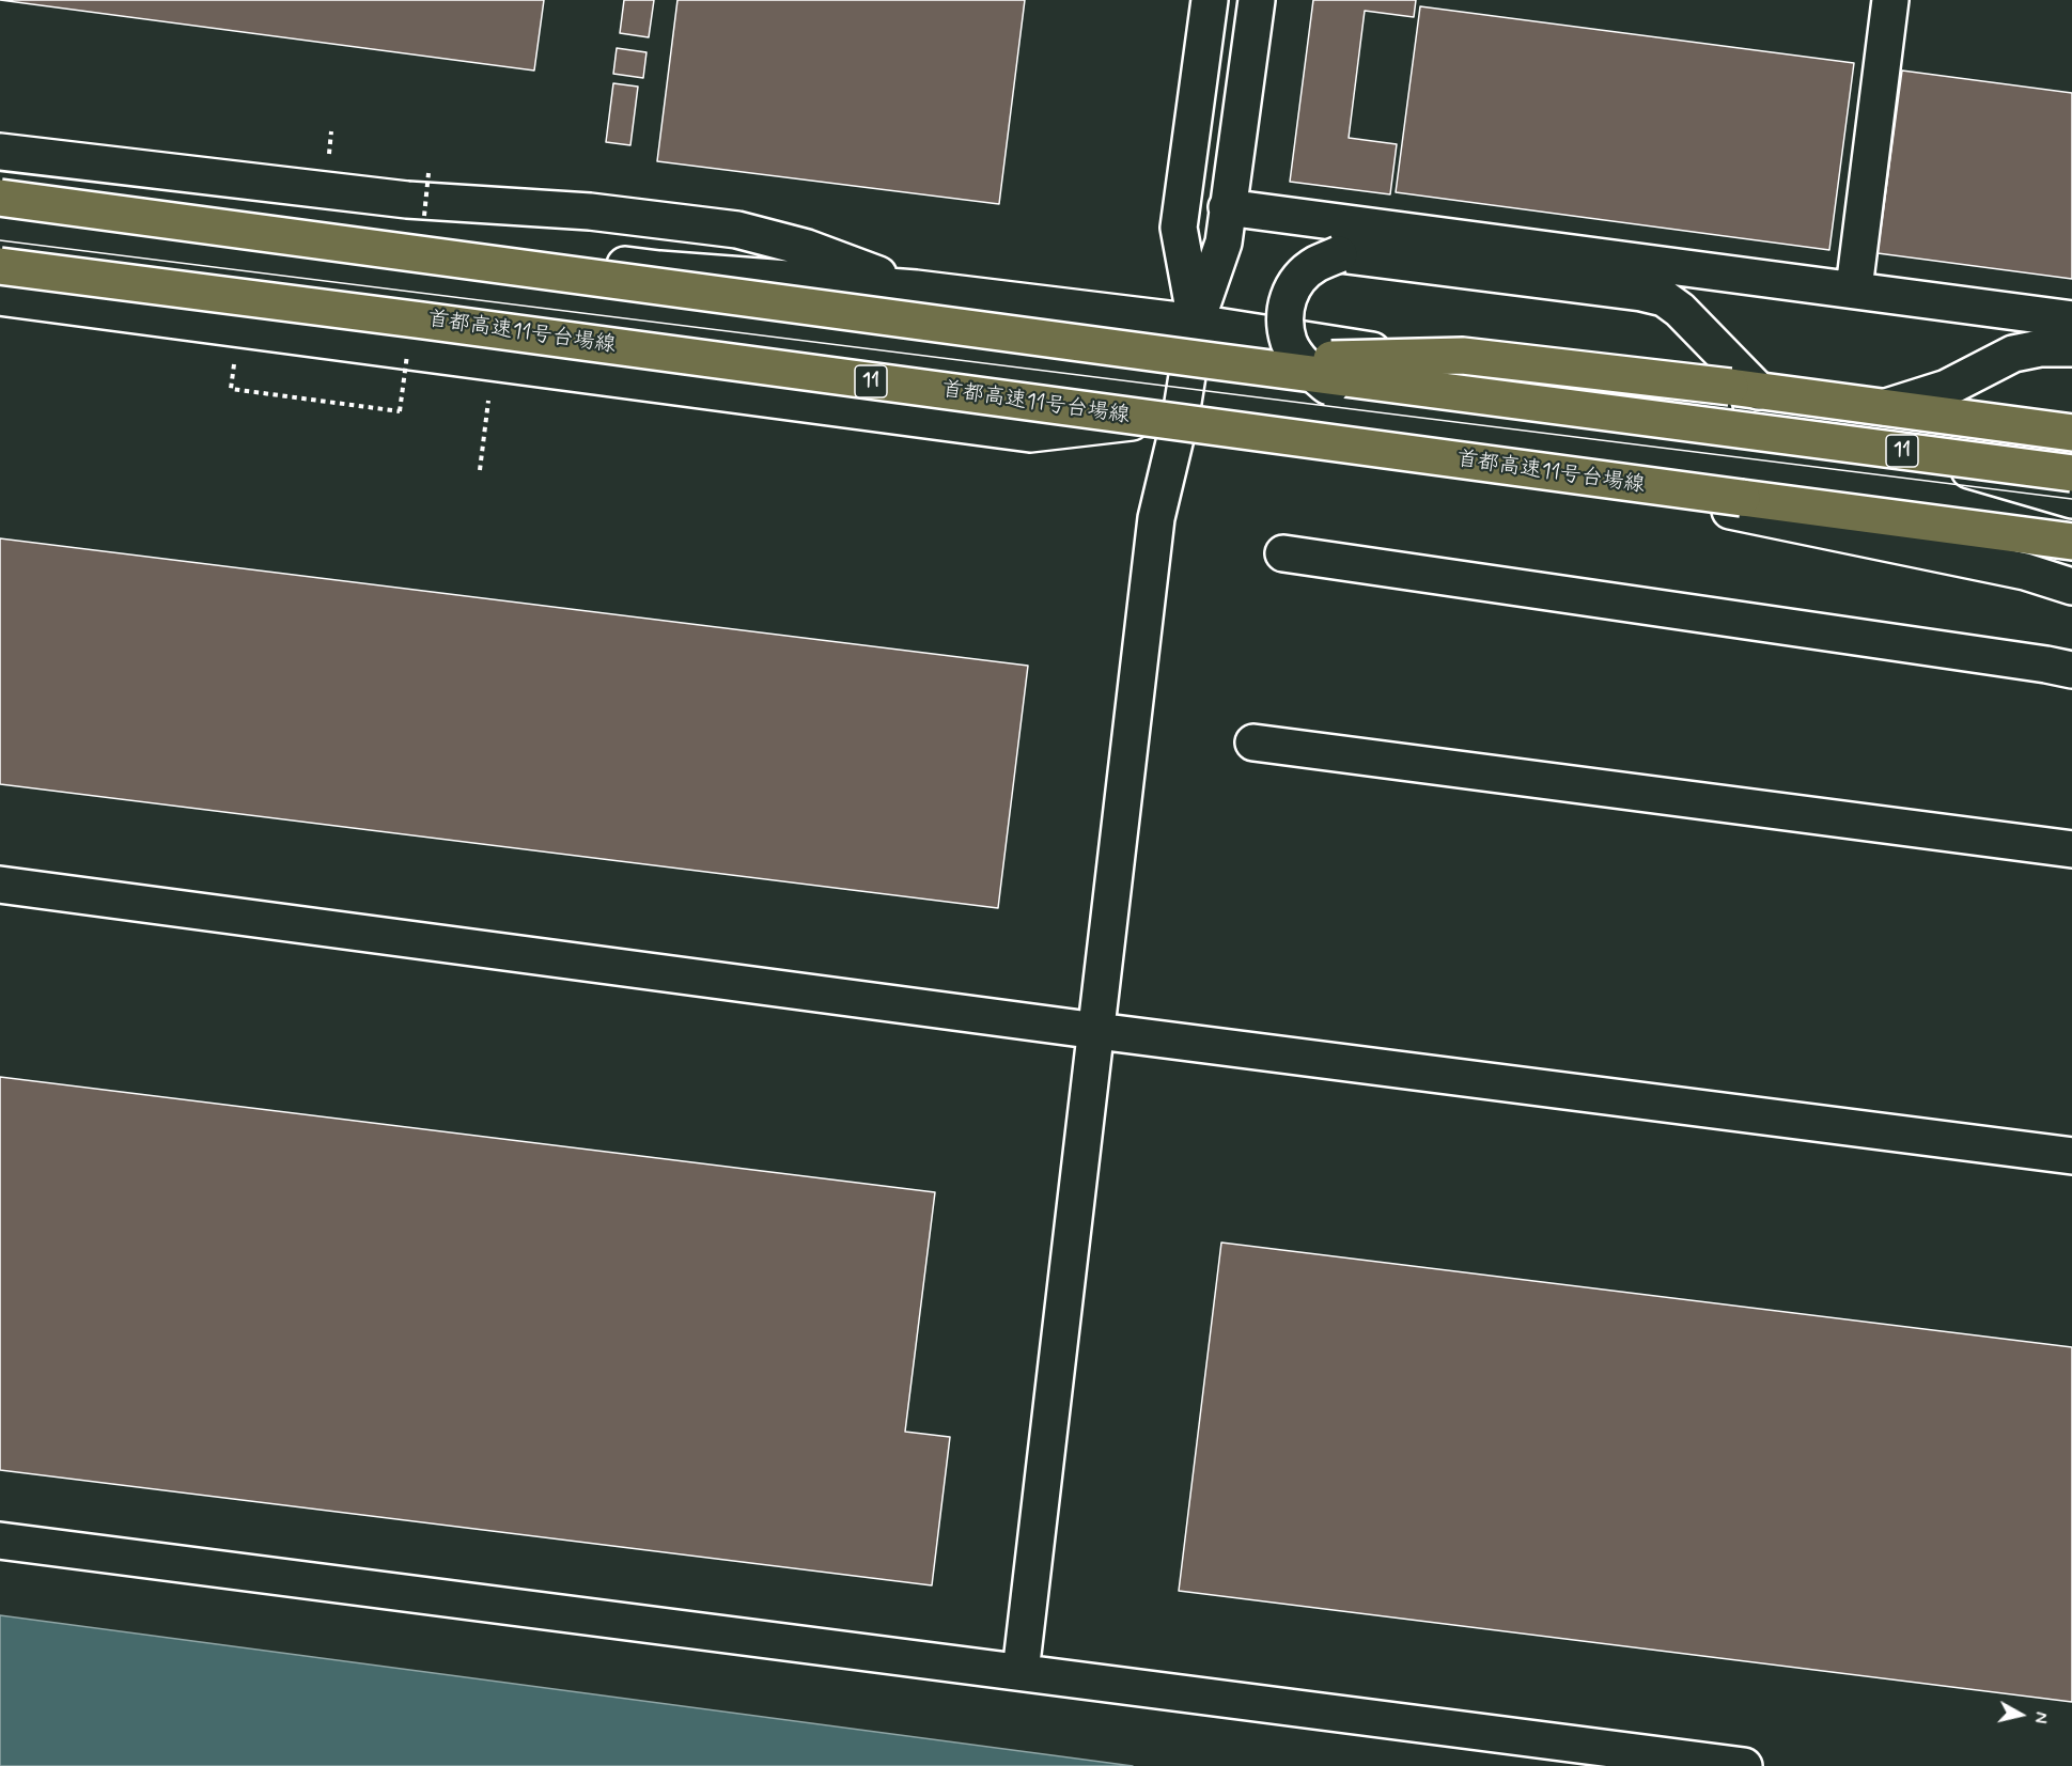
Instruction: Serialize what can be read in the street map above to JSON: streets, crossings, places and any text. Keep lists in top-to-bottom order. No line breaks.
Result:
{"streets":{"highway":["首都高速11号台場線","11"]},"north":"right"}
